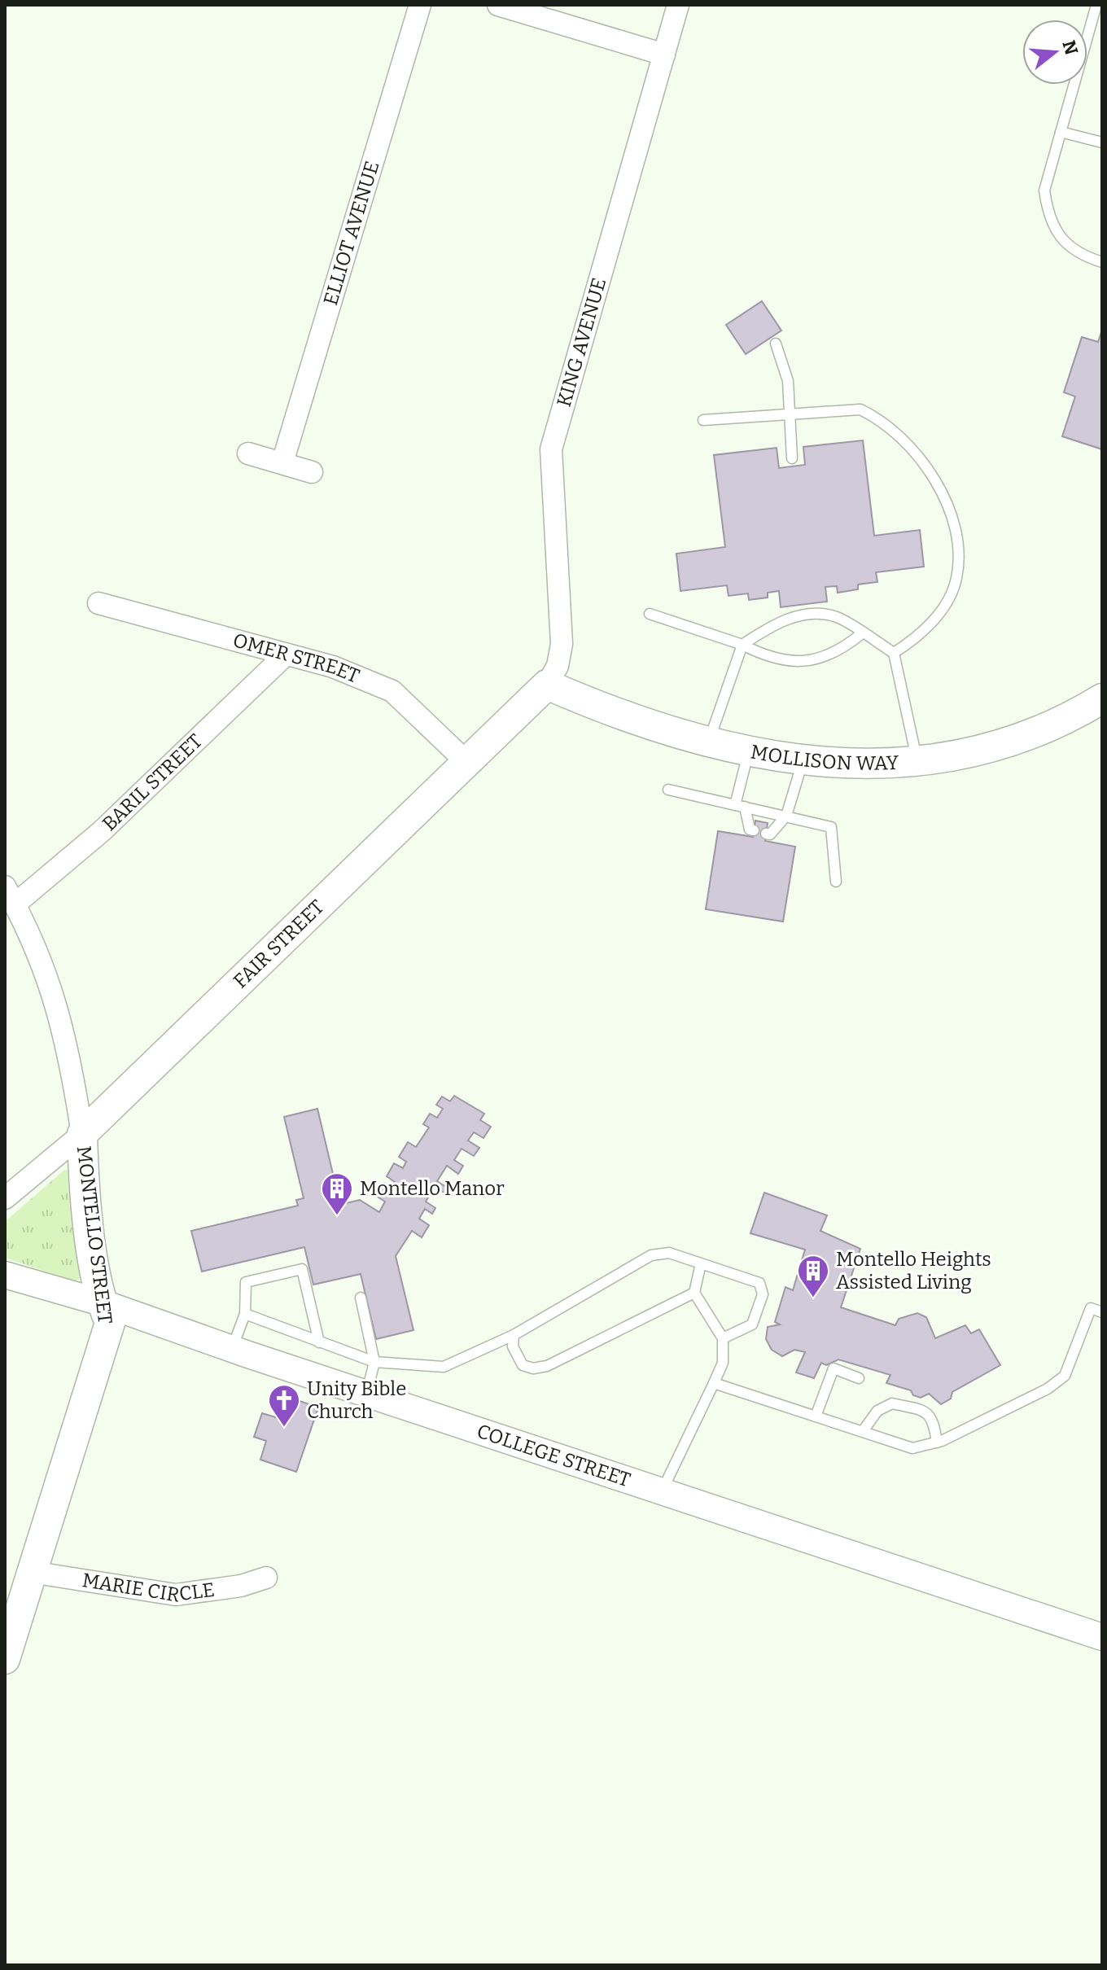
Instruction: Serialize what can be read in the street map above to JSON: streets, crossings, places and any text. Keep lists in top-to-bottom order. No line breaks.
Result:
{"streets":{"main road":["MOLLISON WAY","FAIR STREET","MONTELLO STREET"],"street":["ELLIOT AVENUE","KING AVENUE","OMER STREET","BARIL STREET","COLLEGE STREET","MARIE CIRCLE"]},"crossings":[["KING AVENUE","MOLLISON WAY"],["KING AVENUE","FAIR STREET"],["OMER STREET","BARIL STREET"],["OMER STREET","FAIR STREET"],["MOLLISON WAY","FAIR STREET"],["BARIL STREET","MONTELLO STREET"],["FAIR STREET","MONTELLO STREET"],["MONTELLO STREET","COLLEGE STREET"],["MONTELLO STREET","MARIE CIRCLE"]],"places":{"building":["Montello Manor","Montello Heights Assisted Living"],"church":["Unity Bible Church"]},"north":"right"}
